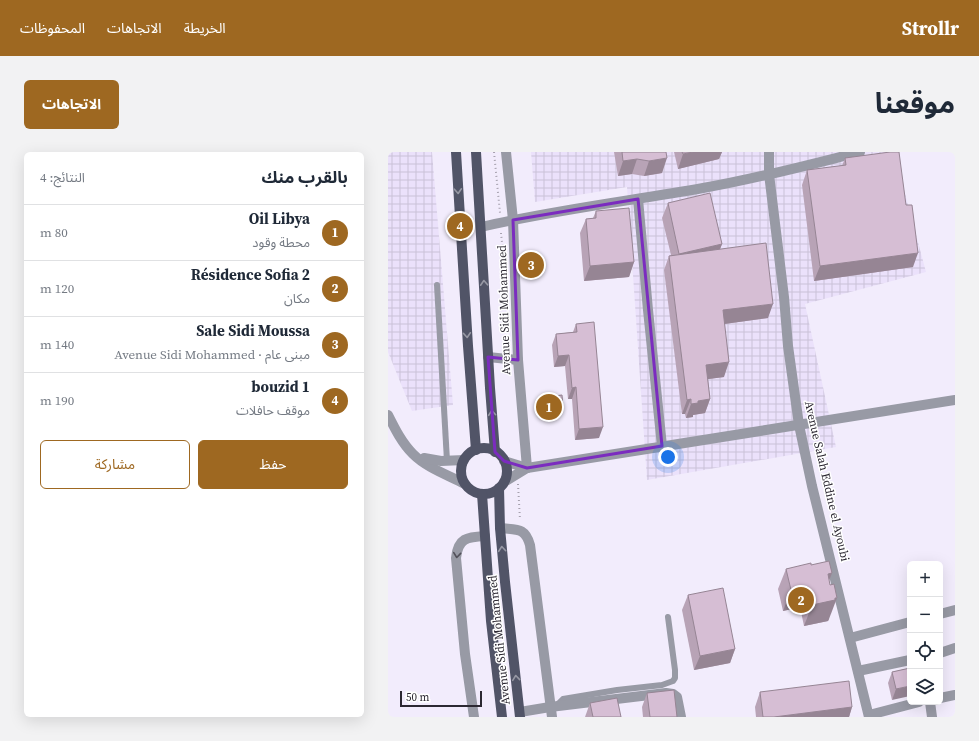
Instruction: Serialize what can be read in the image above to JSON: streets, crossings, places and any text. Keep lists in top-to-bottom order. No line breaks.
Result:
{"streets":{"main road":["Avenue Sidi Mohammed"],"street":["Avenue Salah Eddine el Ayoubi"]},"scale_bar":"50 m","page":{"header":"Strollr","nav":["الخريطة","الاتجاهات","المحفوظات"],"title":"موقعنا","buttons":["الاتجاهات",["حفظ","مشاركة"]],"heading":["بالقرب منك","النتائج: 4"],"list":[{"mark":"1","name":"Oil Libya","note":"محطة وقود","value":"80 m"},{"mark":"2","name":"Résidence Sofia 2","note":"مكان","value":"120 m"},{"mark":"3","name":"Sale Sidi Moussa","note":"مبنى عام · Avenue Sidi Mohammed","value":"140 m"},{"mark":"4","name":"bouzid 1","note":"موقف حافلات","value":"190 m"}],"pins":["4","3","1","2"],"map_buttons":["+","−"],"scale":"50 m"}}
